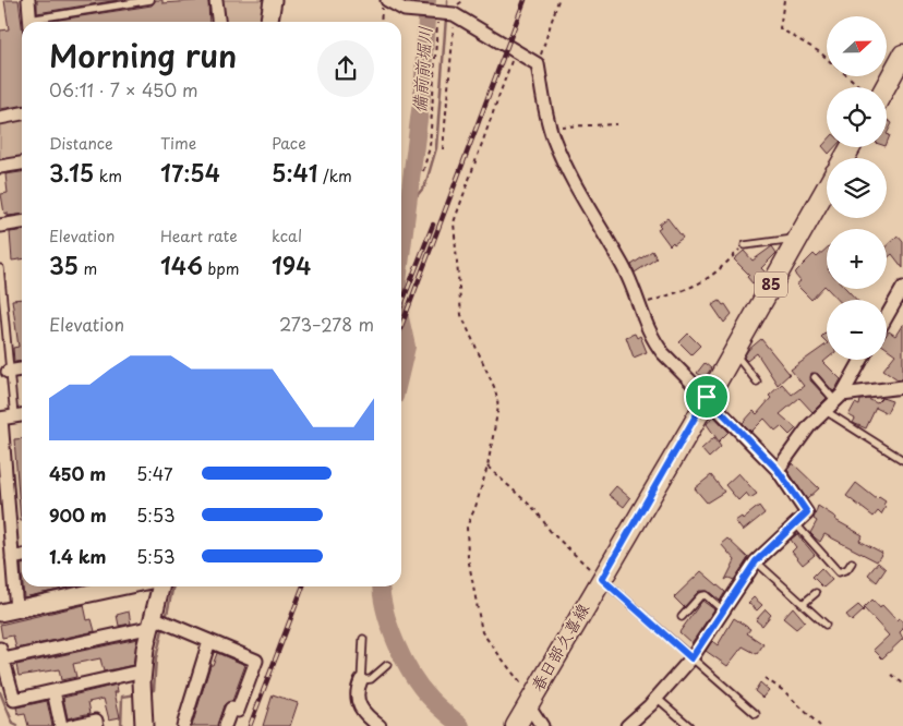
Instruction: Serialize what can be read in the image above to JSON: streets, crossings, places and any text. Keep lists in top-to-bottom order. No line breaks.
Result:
{"streets":{"main road":["85","春日部久喜線"]},"water":["備前前堀川"],"north":"right","page":{"map_buttons":["+","−"],"heading":["Morning run","06:11 · 7 × 450 m"],"stats":[["Distance","3.15 km"],["Time","17:54"],["Pace","5:41 /km"],["Elevation","35 m"],["Heart rate","146 bpm"],["kcal","194"]],"chart":["Elevation","273–278 m"],"list":[{"name":"450 m","note":"5:47"},{"name":"900 m","note":"5:53"},{"name":"1.4 km","note":"5:53"}]}}
